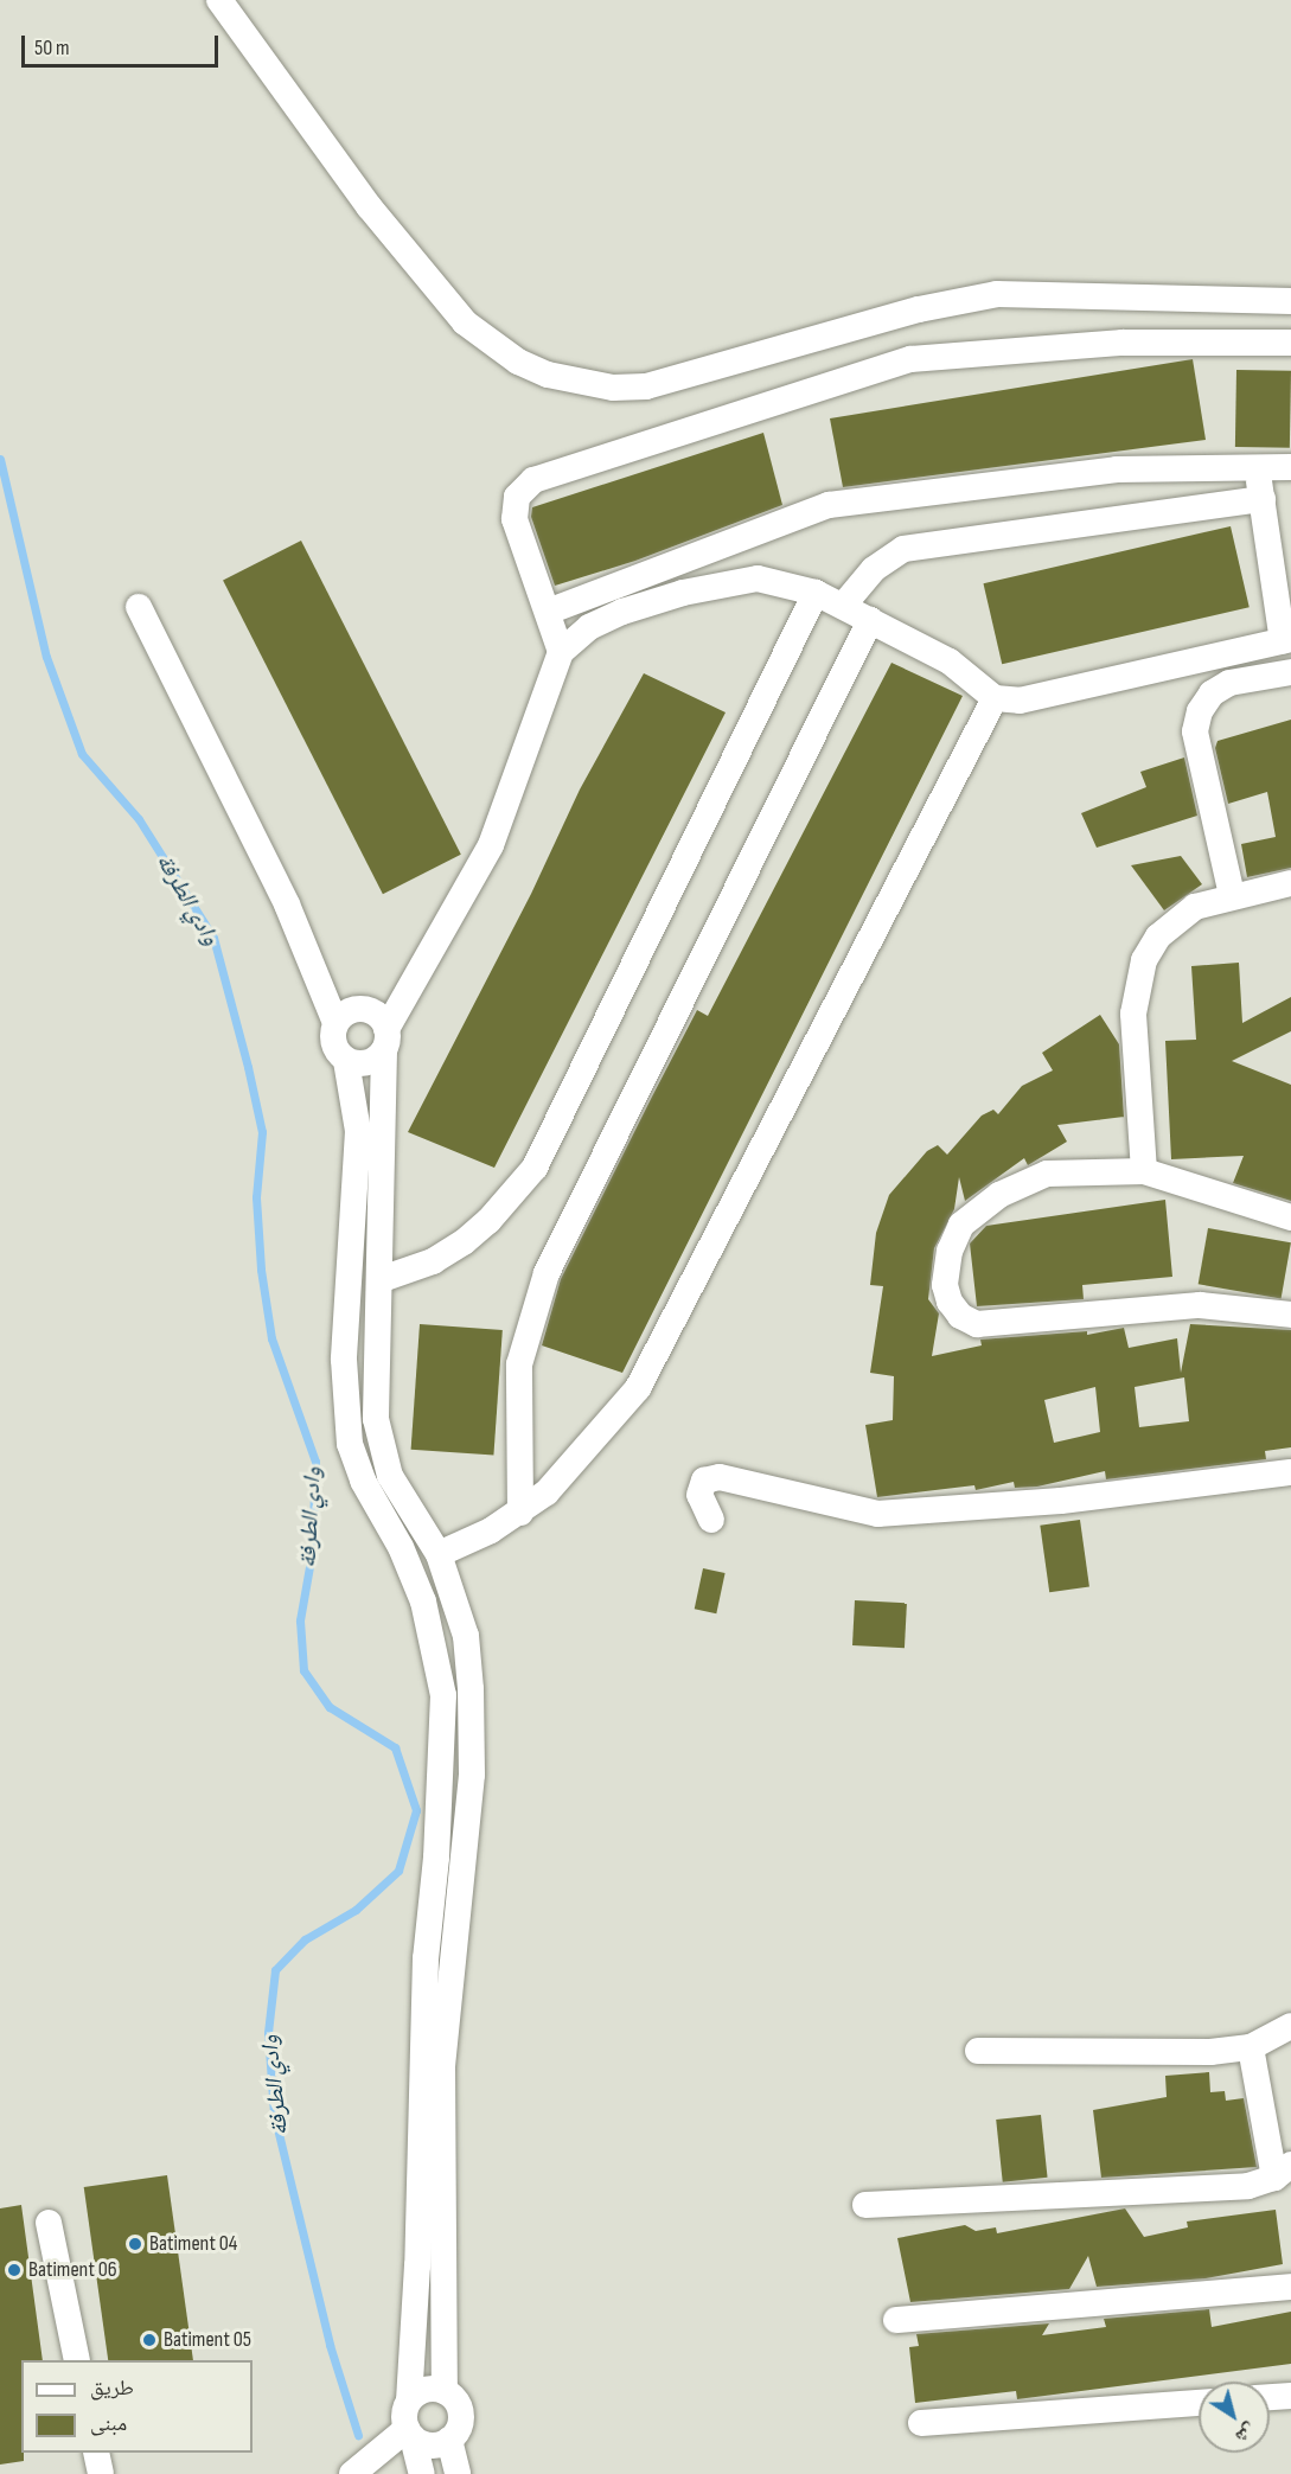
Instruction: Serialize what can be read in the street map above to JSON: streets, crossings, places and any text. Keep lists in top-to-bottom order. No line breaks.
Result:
{"water":["وادي الطرفة"],"places":["Batiment 04","Batiment 06","Batiment 05"],"legend":["طريق","مبنى"],"scale_bar":"50 m","north":"bottom right"}
